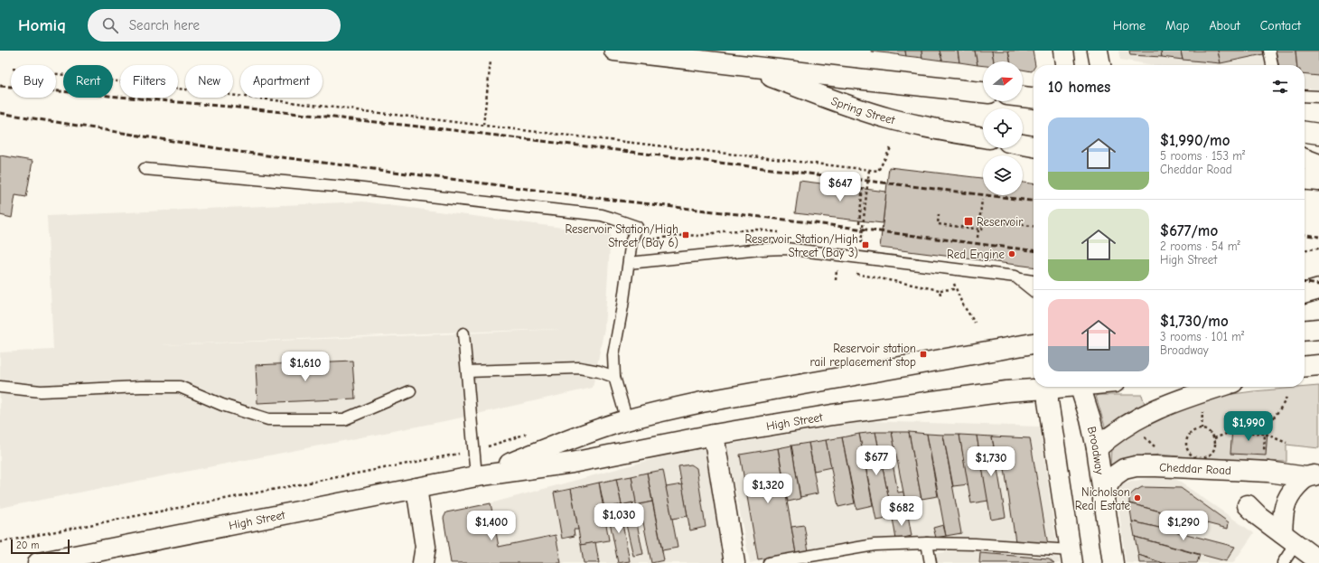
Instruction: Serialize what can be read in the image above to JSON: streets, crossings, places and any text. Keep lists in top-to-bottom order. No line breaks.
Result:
{"streets":{"main road":["Spring Street","High Street","Broadway","Cheddar Road"]},"crossings":[["Broadway","Cheddar Road"]],"places":{"transit":["Reservoir","Reservoir Station/High Street (Bay 6)","Reservoir Station/High Street (Bay 3)","Reservoir station rail replacement stop"],"other":["Red Engine","Nicholson Real Estate"]},"scale_bar":"20 m","north":"right","page":{"header":"Homiq","search":"Search here","nav":["Home","Map","About","Contact"],"chip":["Buy","Rent","Filters","New","Apartment"],"heading":"10 homes","list":[{"name":"$1,990/mo","note":"5 rooms · 153 m² · Cheddar Road"},{"name":"$677/mo","note":"2 rooms · 54 m² · High Street"},{"name":"$1,730/mo","note":"3 rooms · 101 m² · Broadway"}],"price":["$647","$1,610","$1,990","$677","$1,730","$1,320","$682","$1,030","$1,400","$1,290"],"scale":"20 m"}}
